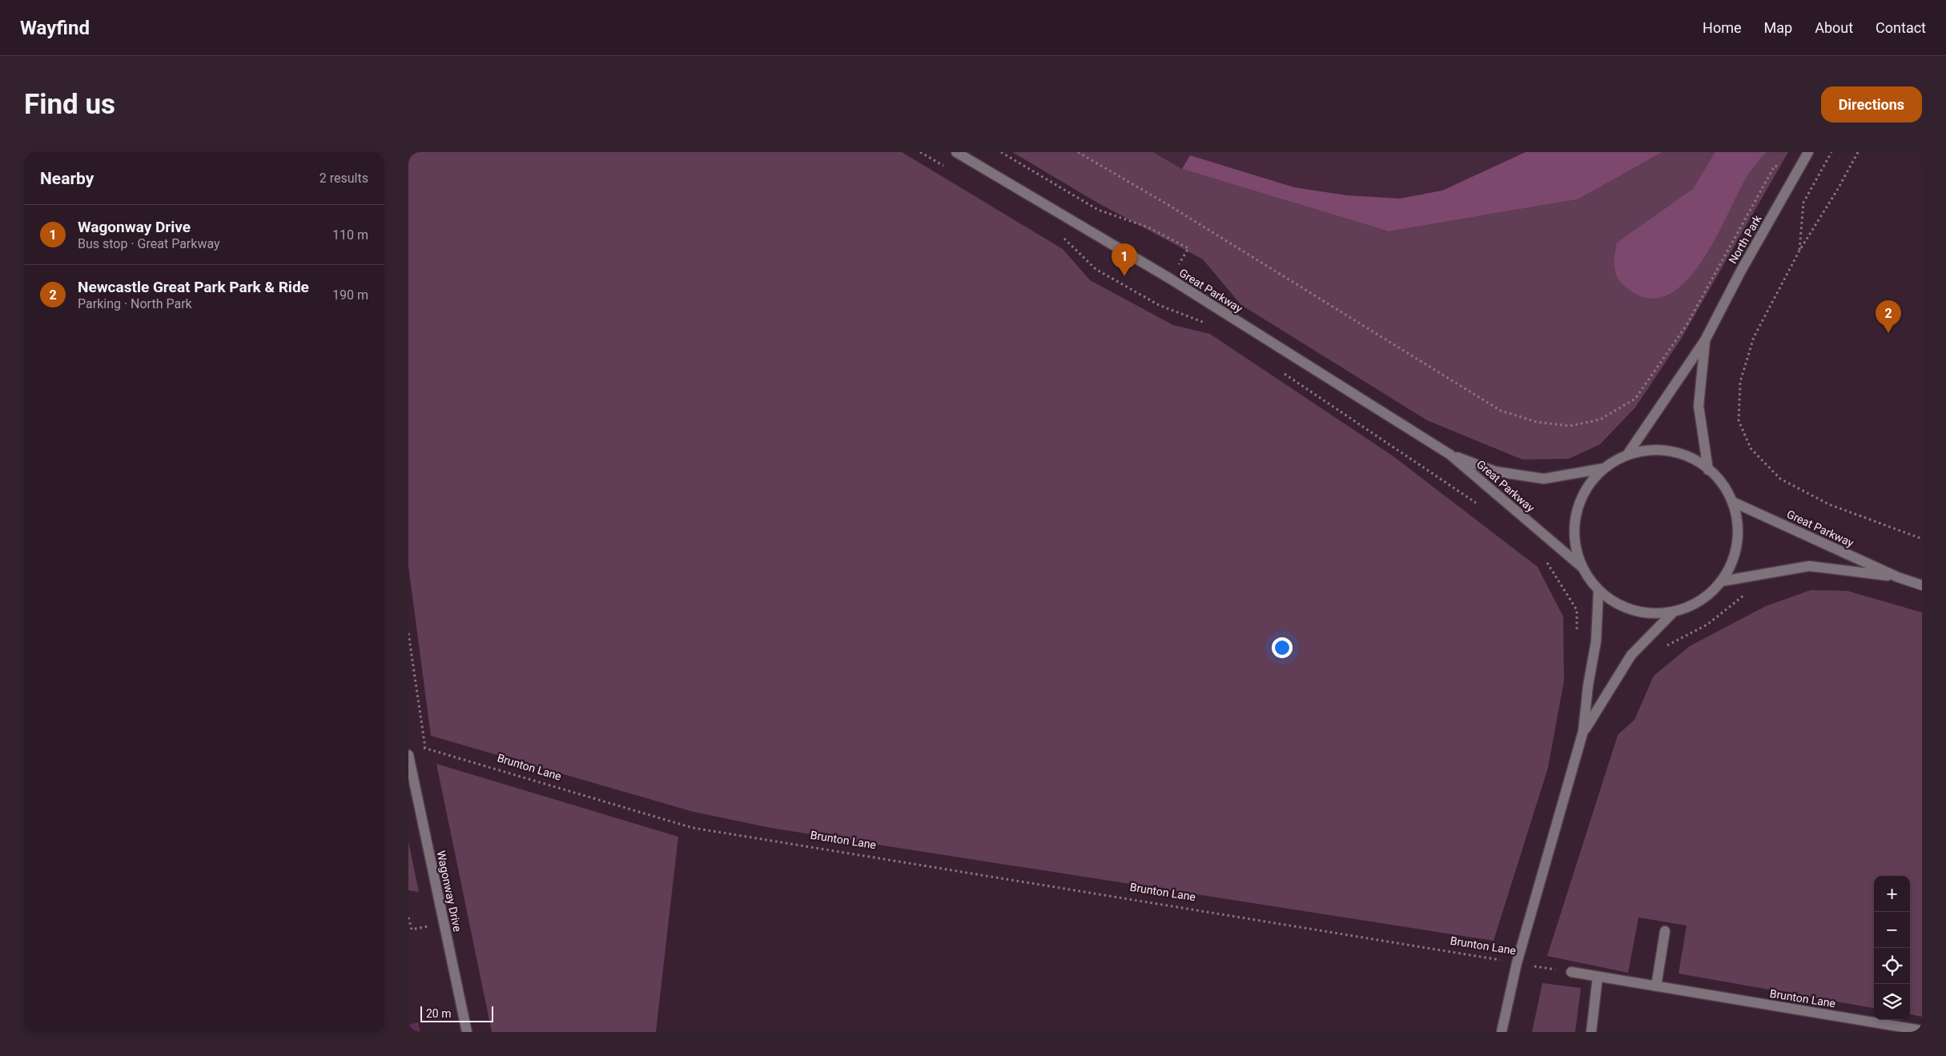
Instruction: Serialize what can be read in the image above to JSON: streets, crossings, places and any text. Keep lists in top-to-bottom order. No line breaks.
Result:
{"streets":{"street":["North Park","Great Parkway","Brunton Lane","Wagonway Drive"]},"crossings":[["North Park","Great Parkway"]],"scale_bar":"20 m","page":{"header":"Wayfind","nav":["Home","Map","About","Contact"],"buttons":"Directions","title":"Find us","heading":["Nearby","2 results"],"list":[{"mark":"1","name":"Wagonway Drive","note":"Bus stop · Great Parkway","value":"110 m"},{"mark":"2","name":"Newcastle Great Park Park & Ride","note":"Parking · North Park","value":"190 m"}],"pins":["1","2"],"map_buttons":["+","−"],"scale":"20 m"}}
